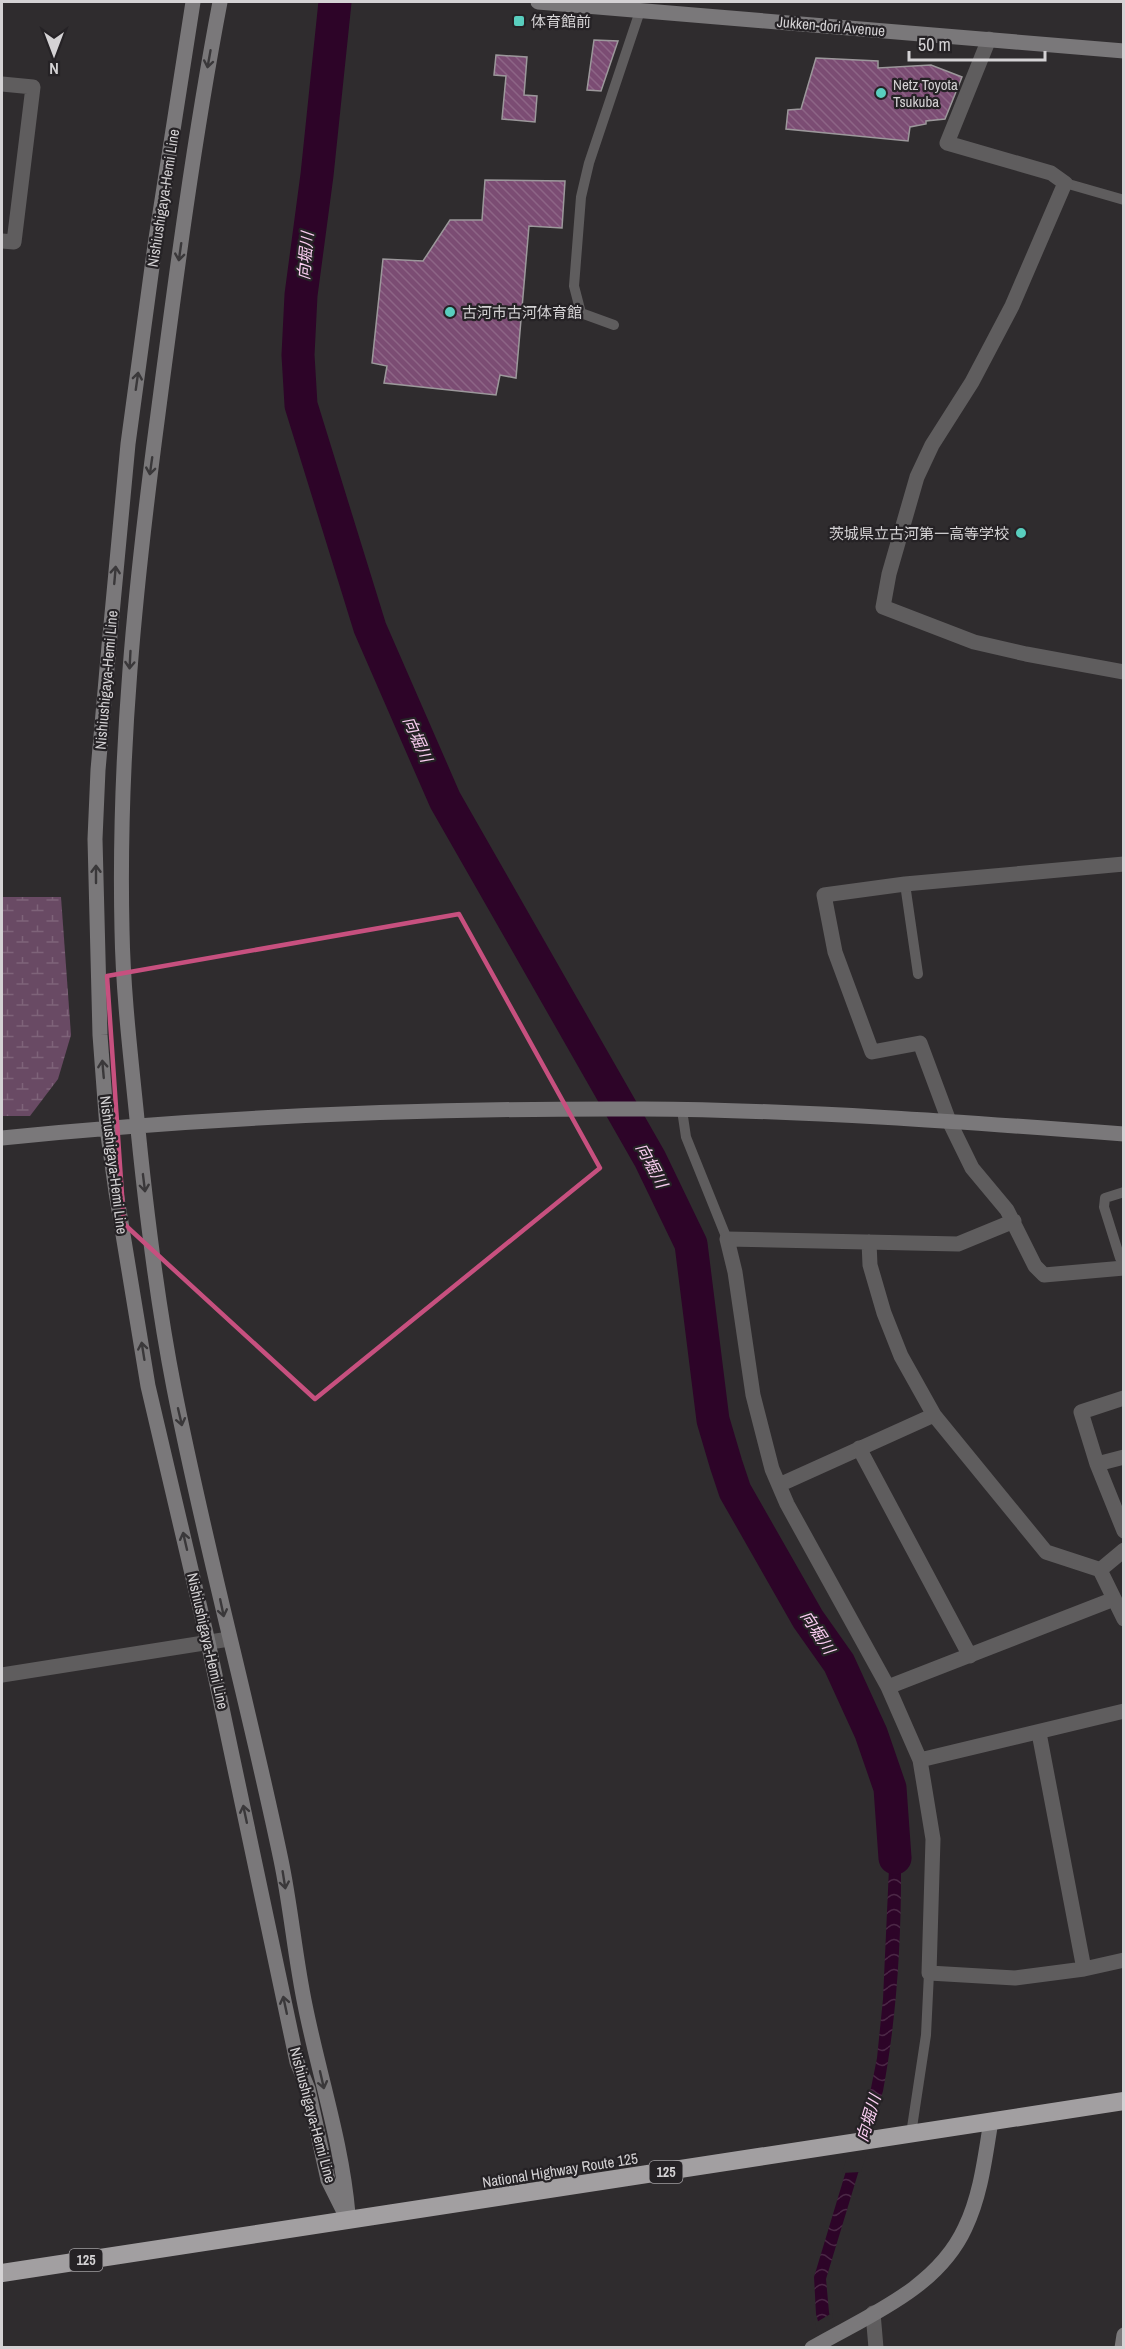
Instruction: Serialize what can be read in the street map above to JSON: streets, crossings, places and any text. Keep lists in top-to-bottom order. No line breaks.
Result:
{"streets":{"highway":["National Highway Route 125","125"],"street":["Jukken-dori Avenue","Nishiushigaya-Hemi Line"]},"crossings":[["Nishiushigaya-Hemi Line","National Highway Route 125"]],"water":["向堀川"],"places":{"transit":["体育館前"],"other":["Netz Toyota Tsukuba","古河市古河体育館","茨城県立古河第一高等学校"]},"scale_bar":"50 m","north":"bottom"}
